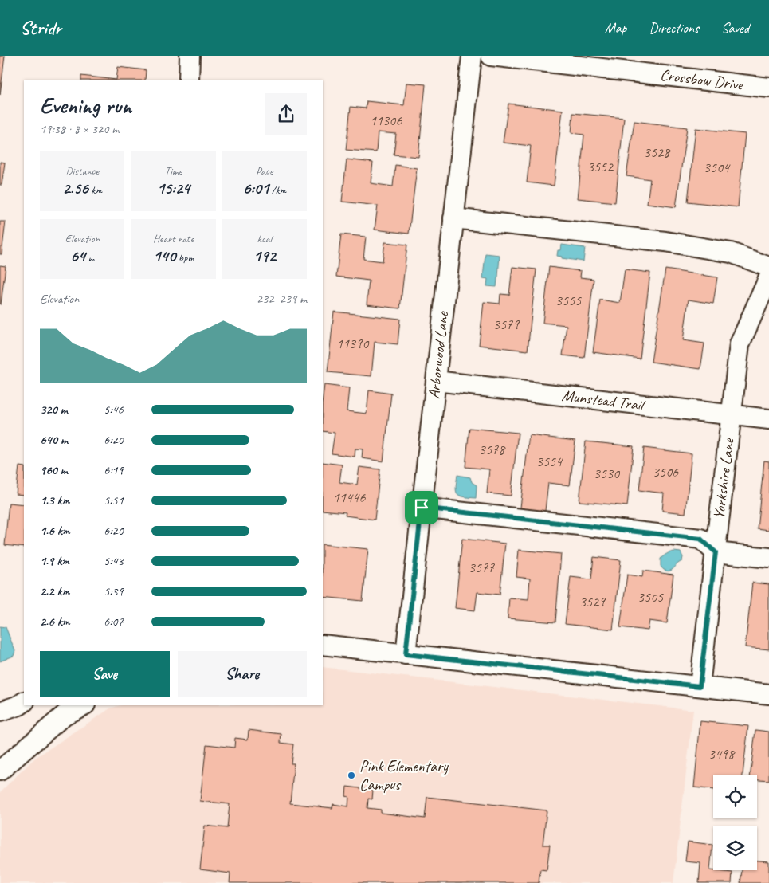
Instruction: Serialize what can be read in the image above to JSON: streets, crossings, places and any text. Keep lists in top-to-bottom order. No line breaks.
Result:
{"streets":{"street":["Crossbow Drive","Arborwood Lane","Munstead Trail","Yorkshire Lane"]},"crossings":[["Arborwood Lane","Munstead Trail"],["Munstead Trail","Yorkshire Lane"]],"places":["Pink Elementary Campus"],"house_numbers":["11306","3528","3552","3504","3555","3579","11390","3578","3554","3506","3530","11446","3577","3505","3529","3498"],"page":{"header":"Stridr","nav":["Map","Directions","Saved"],"heading":["Evening run","19:38 · 8 × 320 m"],"stats":[["Distance","2.56 km"],["Time","15:24"],["Pace","6:01 /km"],["Elevation","64 m"],["Heart rate","140 bpm"],["kcal","192"]],"chart":["Elevation","232–239 m"],"list":[{"name":"320 m","note":"5:46"},{"name":"640 m","note":"6:20"},{"name":"960 m","note":"6:19"},{"name":"1.3 km","note":"5:51"},{"name":"1.6 km","note":"6:20"},{"name":"1.9 km","note":"5:43"},{"name":"2.2 km","note":"5:39"},{"name":"2.6 km","note":"6:07"}],"buttons":["Save","Share"]}}
